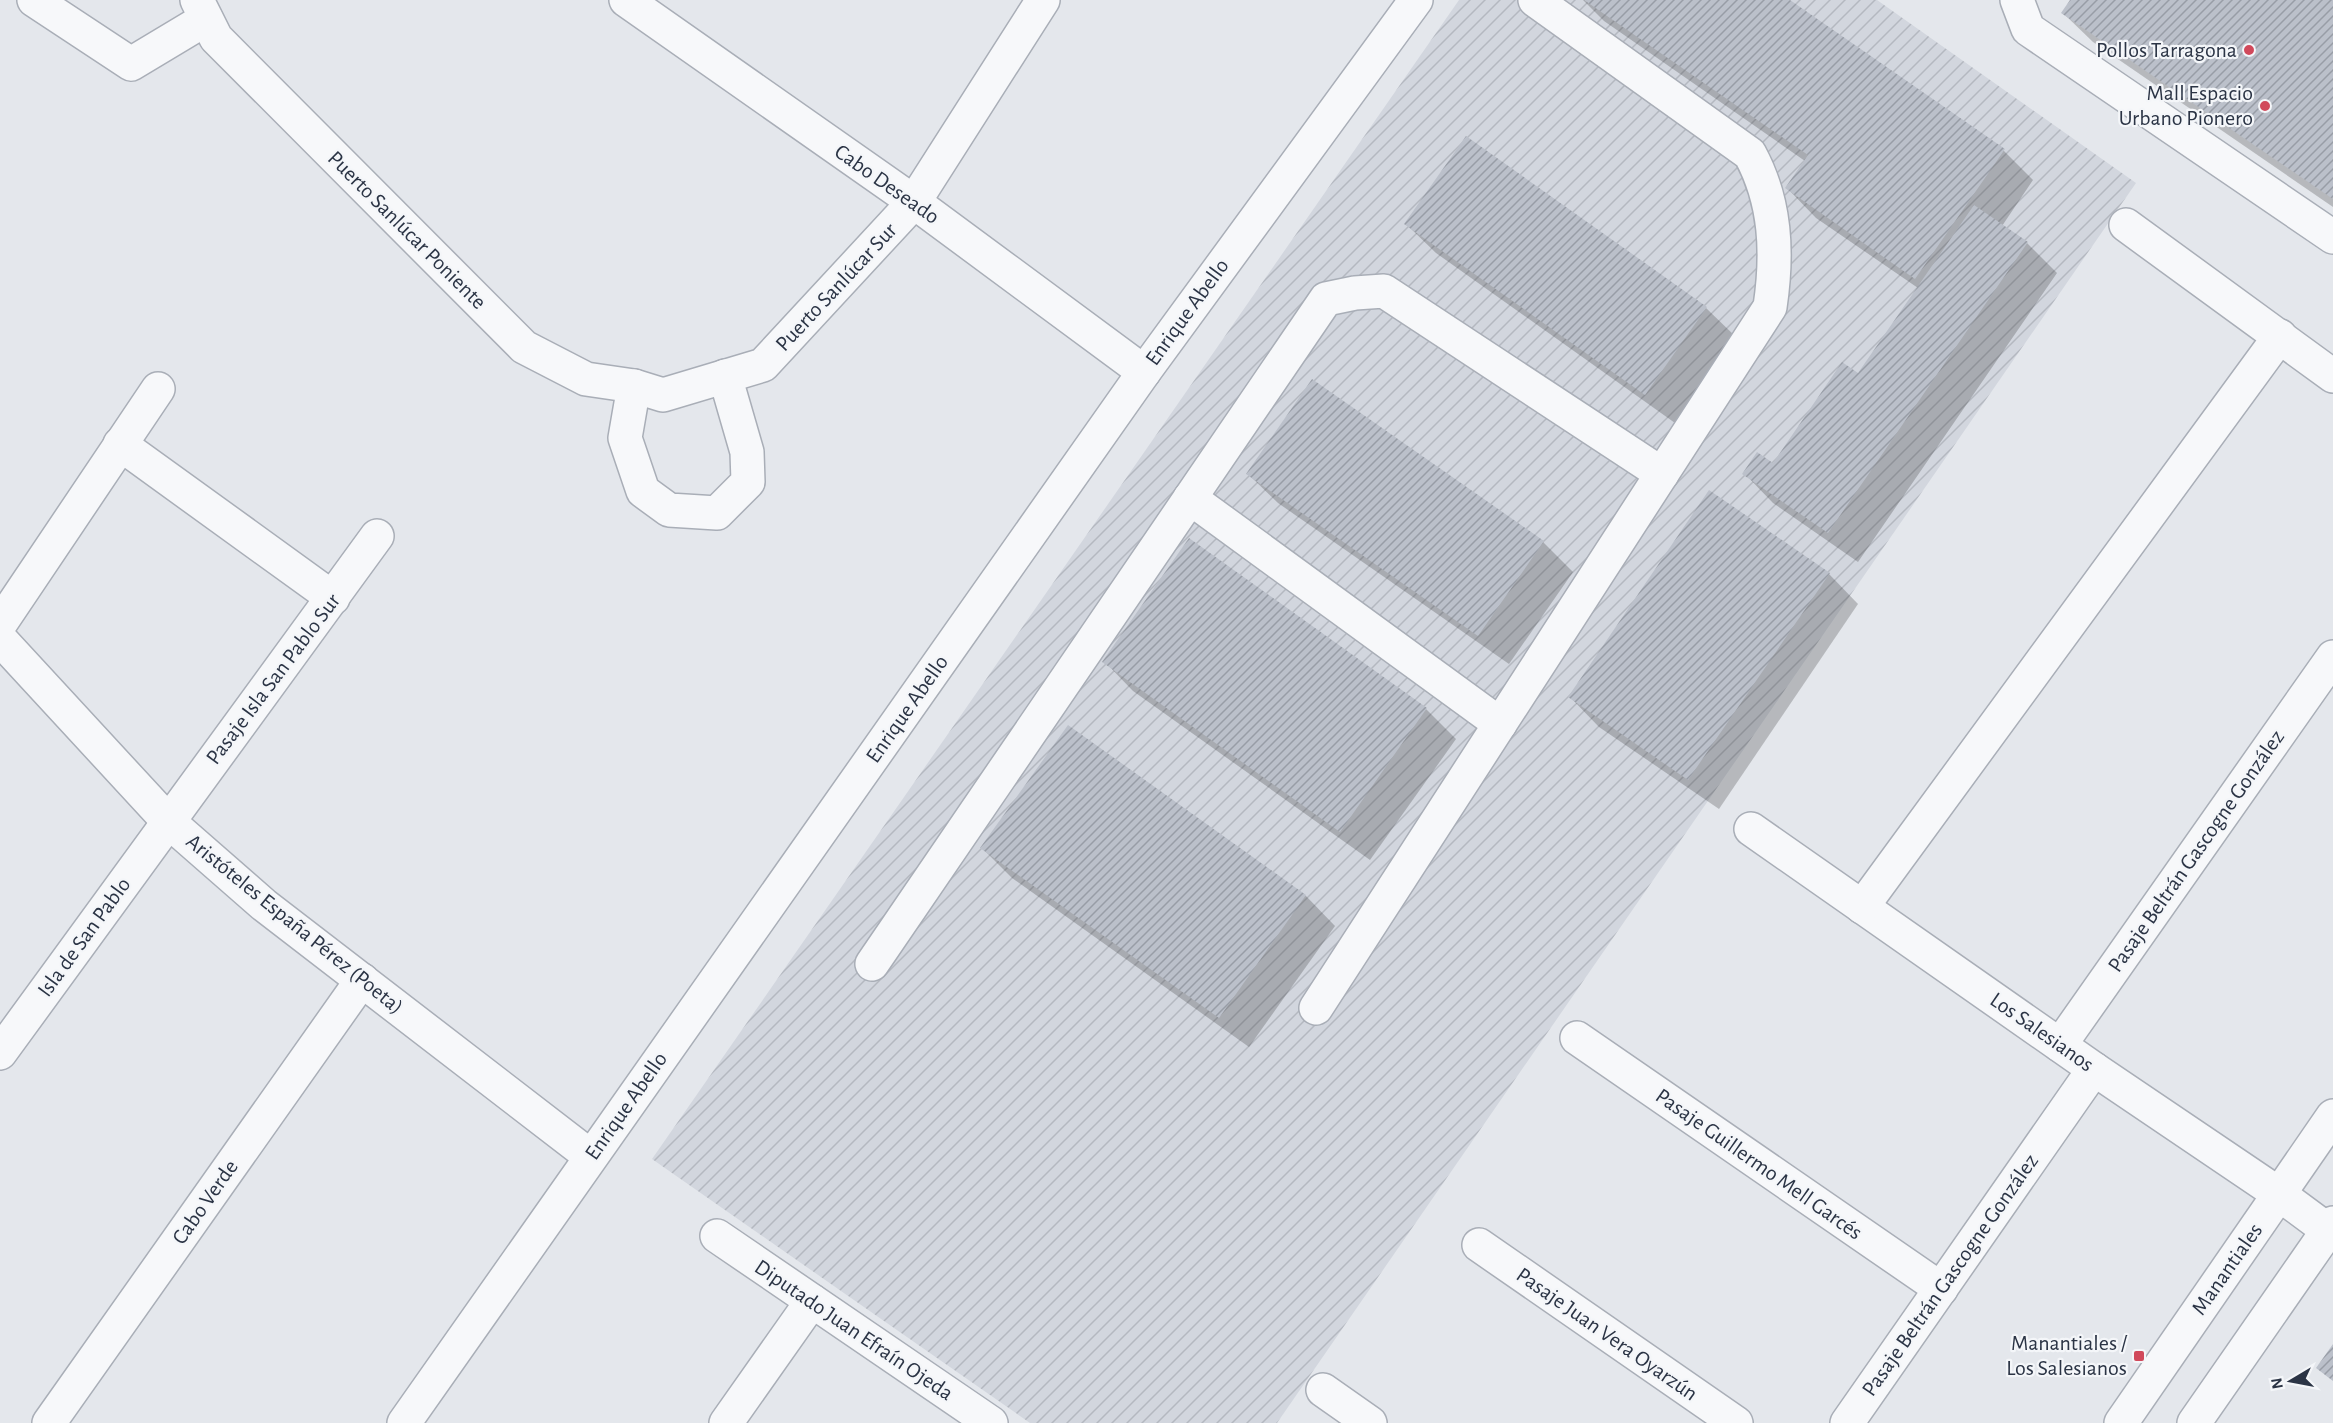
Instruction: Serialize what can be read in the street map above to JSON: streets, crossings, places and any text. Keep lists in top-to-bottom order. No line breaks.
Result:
{"streets":{"street":["Cabo Deseado","Puerto Sanlúcar Poniente","Puerto Sanlúcar Sur","Enrique Abello","Pasaje Isla San Pablo Sur","Pasaje Beltrán Gascogne González","Aristóteles España Pérez (Poeta)","Isla de San Pablo","Los Salesianos","Pasaje Guillermo Mell Garcés","Cabo Verde","Manantiales","Diputado Juan Efraín Ojeda","Pasaje Juan Vera Oyarzún"]},"crossings":[["Cabo Deseado","Puerto Sanlúcar Sur"],["Cabo Deseado","Enrique Abello"],["Puerto Sanlúcar Poniente","Puerto Sanlúcar Sur"],["Enrique Abello","Aristóteles España Pérez (Poeta)"],["Pasaje Isla San Pablo Sur","Aristóteles España Pérez (Poeta)"],["Pasaje Isla San Pablo Sur","Isla de San Pablo"],["Pasaje Beltrán Gascogne González","Los Salesianos"],["Pasaje Beltrán Gascogne González","Pasaje Guillermo Mell Garcés"],["Aristóteles España Pérez (Poeta)","Isla de San Pablo"],["Aristóteles España Pérez (Poeta)","Cabo Verde"],["Los Salesianos","Manantiales"]],"places":{"other":["Pollos Tarragona","Mall Espacio Urbano Pionero"],"transit":["Manantiales / Los Salesianos"]},"north":"left"}
